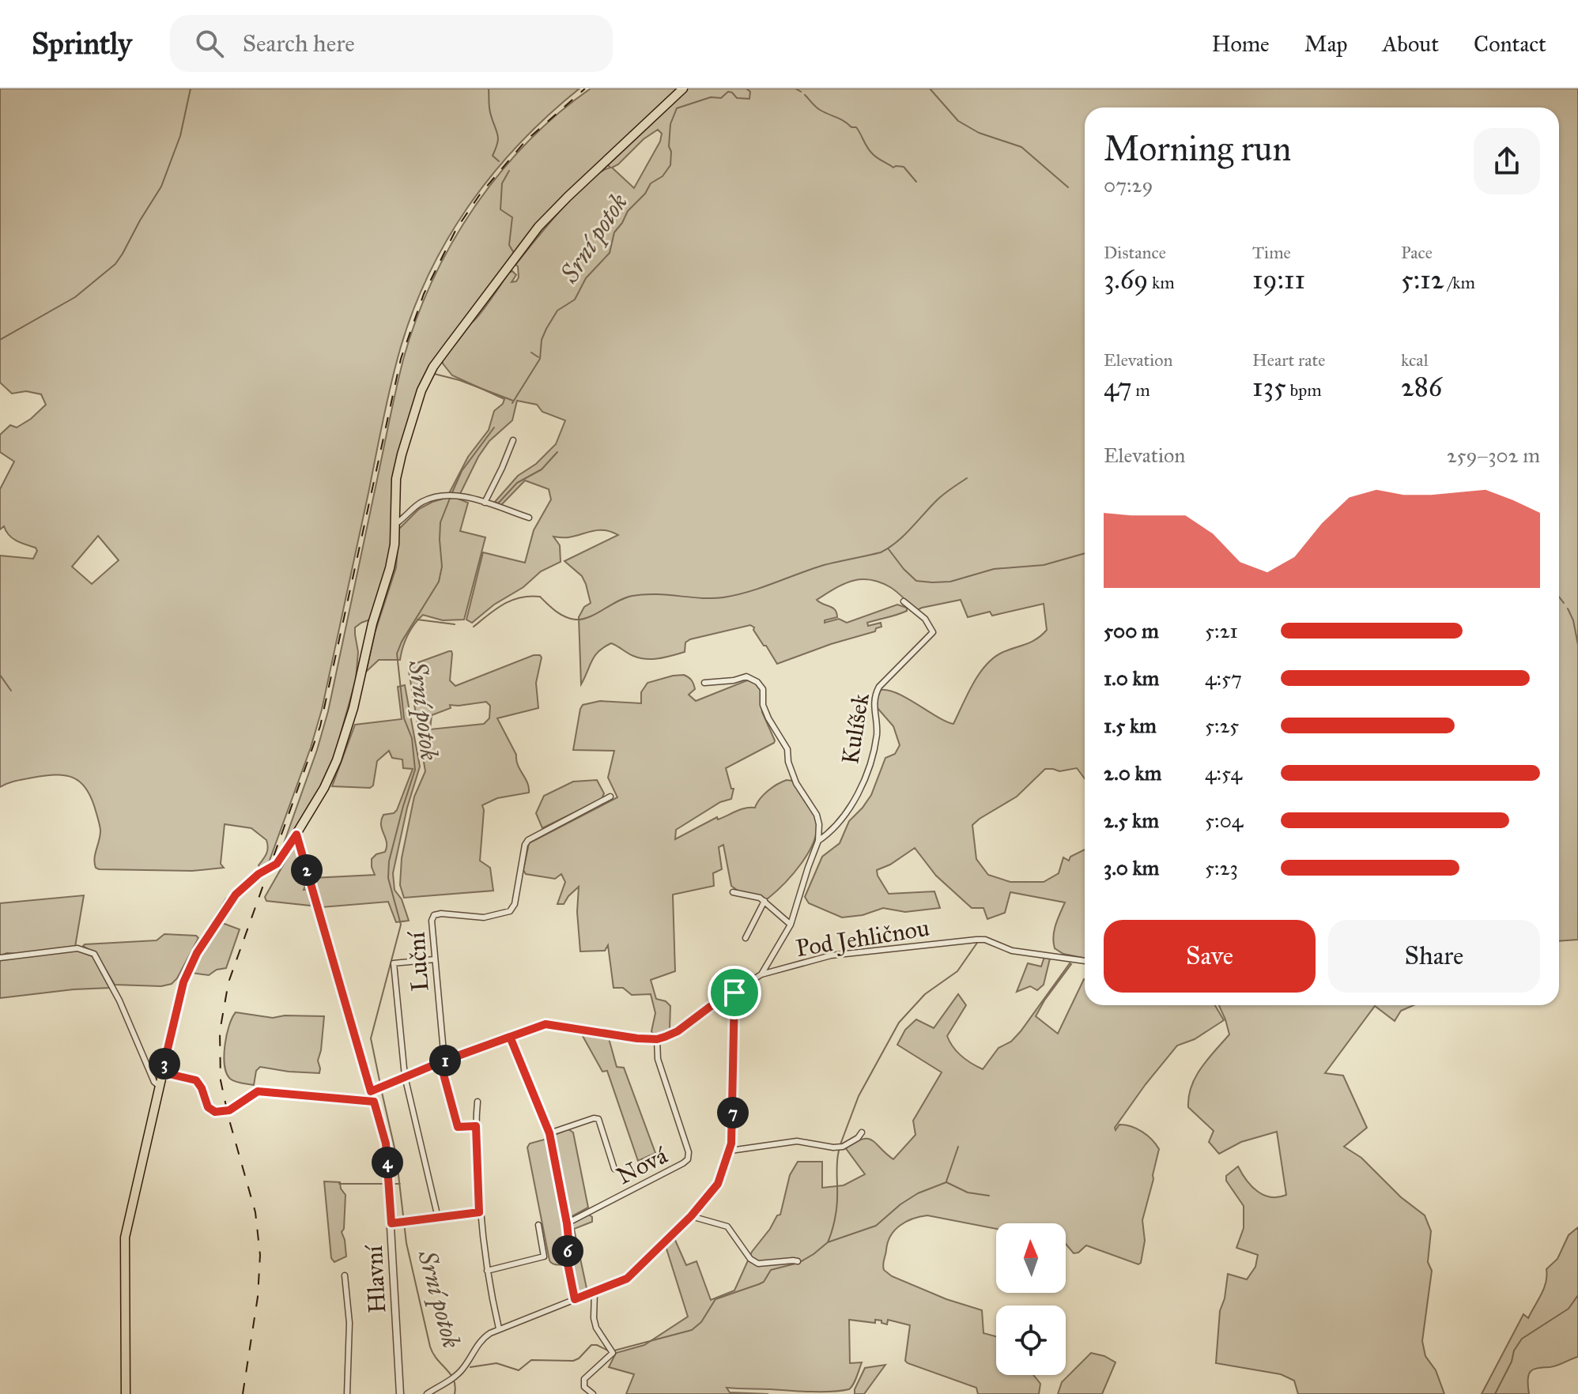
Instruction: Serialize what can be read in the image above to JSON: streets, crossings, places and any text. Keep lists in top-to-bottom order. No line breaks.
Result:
{"streets":{"street":["Kulíšek","Pod Jehličnou","Luční","Nová","Hlavní"]},"crossings":[["Kulíšek","Pod Jehličnou"],["Pod Jehličnou","Nová"]],"water":["Srní potok"],"north":"top","page":{"header":"Sprintly","search":"Search here","nav":["Home","Map","About","Contact"],"heading":["Morning run","07:29"],"stats":[["Distance","3.69 km"],["Time","19:11"],["Pace","5:12 /km"],["Elevation","47 m"],["Heart rate","135 bpm"],["kcal","286"]],"chart":["Elevation","259–302 m"],"list":[{"name":"500 m","note":"5:21"},{"name":"1.0 km","note":"4:57"},{"name":"1.5 km","note":"5:25"},{"name":"2.0 km","note":"4:54"},{"name":"2.5 km","note":"5:04"},{"name":"3.0 km","note":"5:23"}],"pins":["2","1","3","7","4","6"],"buttons":["Save","Share"]}}
